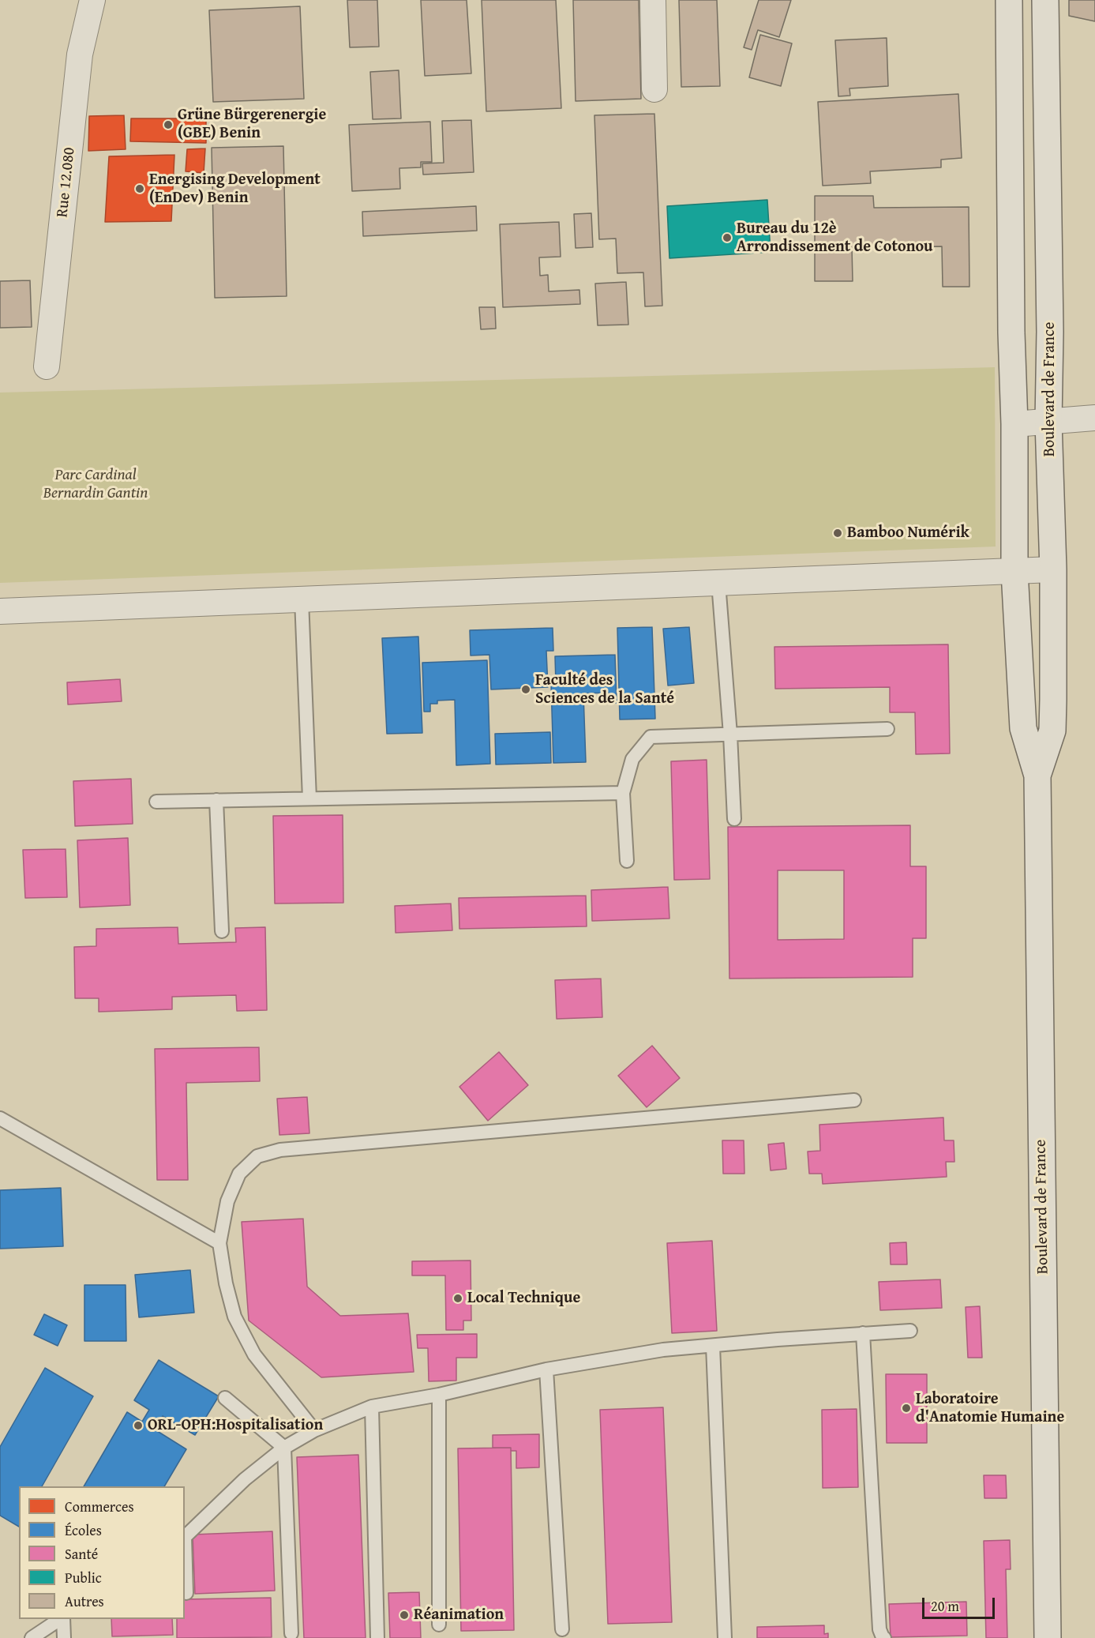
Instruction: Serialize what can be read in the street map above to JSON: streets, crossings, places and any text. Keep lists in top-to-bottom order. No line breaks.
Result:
{"streets":{"street":["Rue 12.080","Boulevard de France"]},"parks":["Parc Cardinal Bernardin Gantin"],"places":["Grüne Bürgerenergie (GBE) Benin","Energising Development (EnDev) Benin","Bureau du 12è Arrondissement de Cotonou","Bamboo Numérik","Faculté des Sciences de la Santé","Local Technique","Laboratoire d'Anatomie Humaine","ORL-OPH:Hospitalisation","Réanimation"],"legend":["Commerces","Écoles","Santé","Public","Autres"],"scale_bar":"20 m"}
